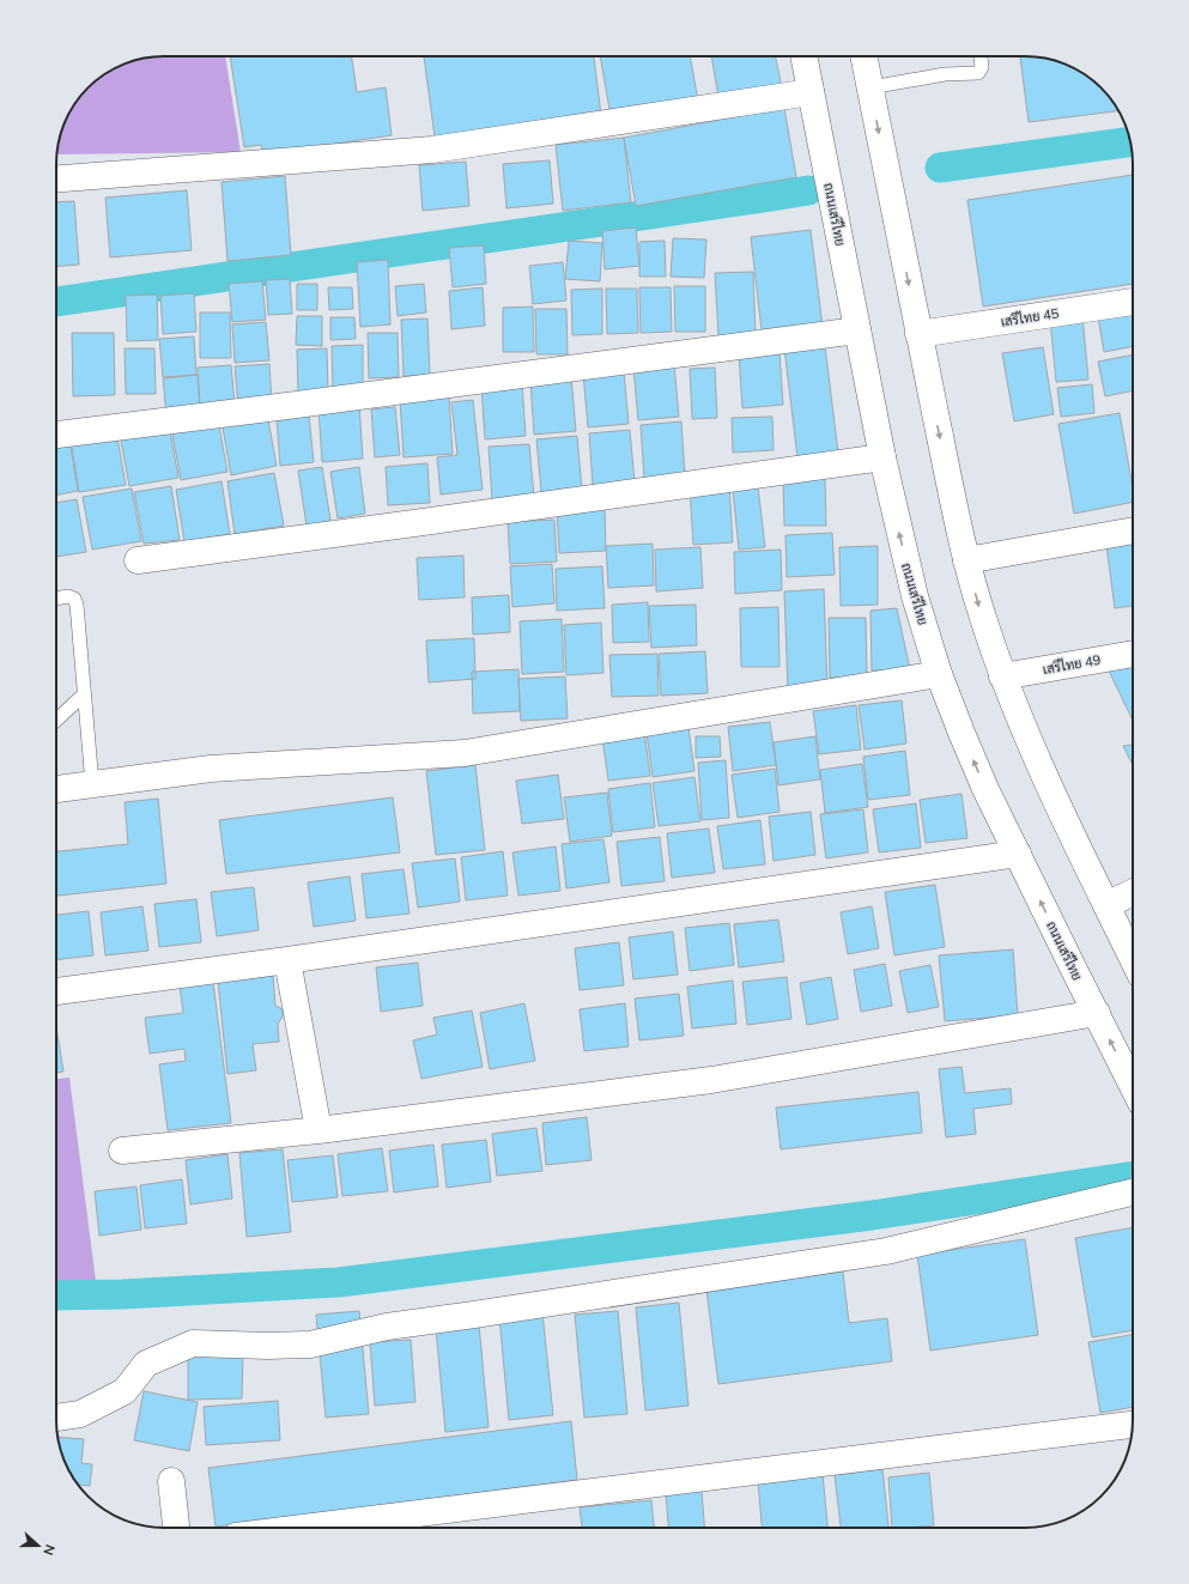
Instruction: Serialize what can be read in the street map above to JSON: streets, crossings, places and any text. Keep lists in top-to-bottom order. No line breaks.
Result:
{"streets":{"street":["ถนนเสรีไทย","เสรีไทย 45","เสรีไทย 49"]},"north":"right"}
